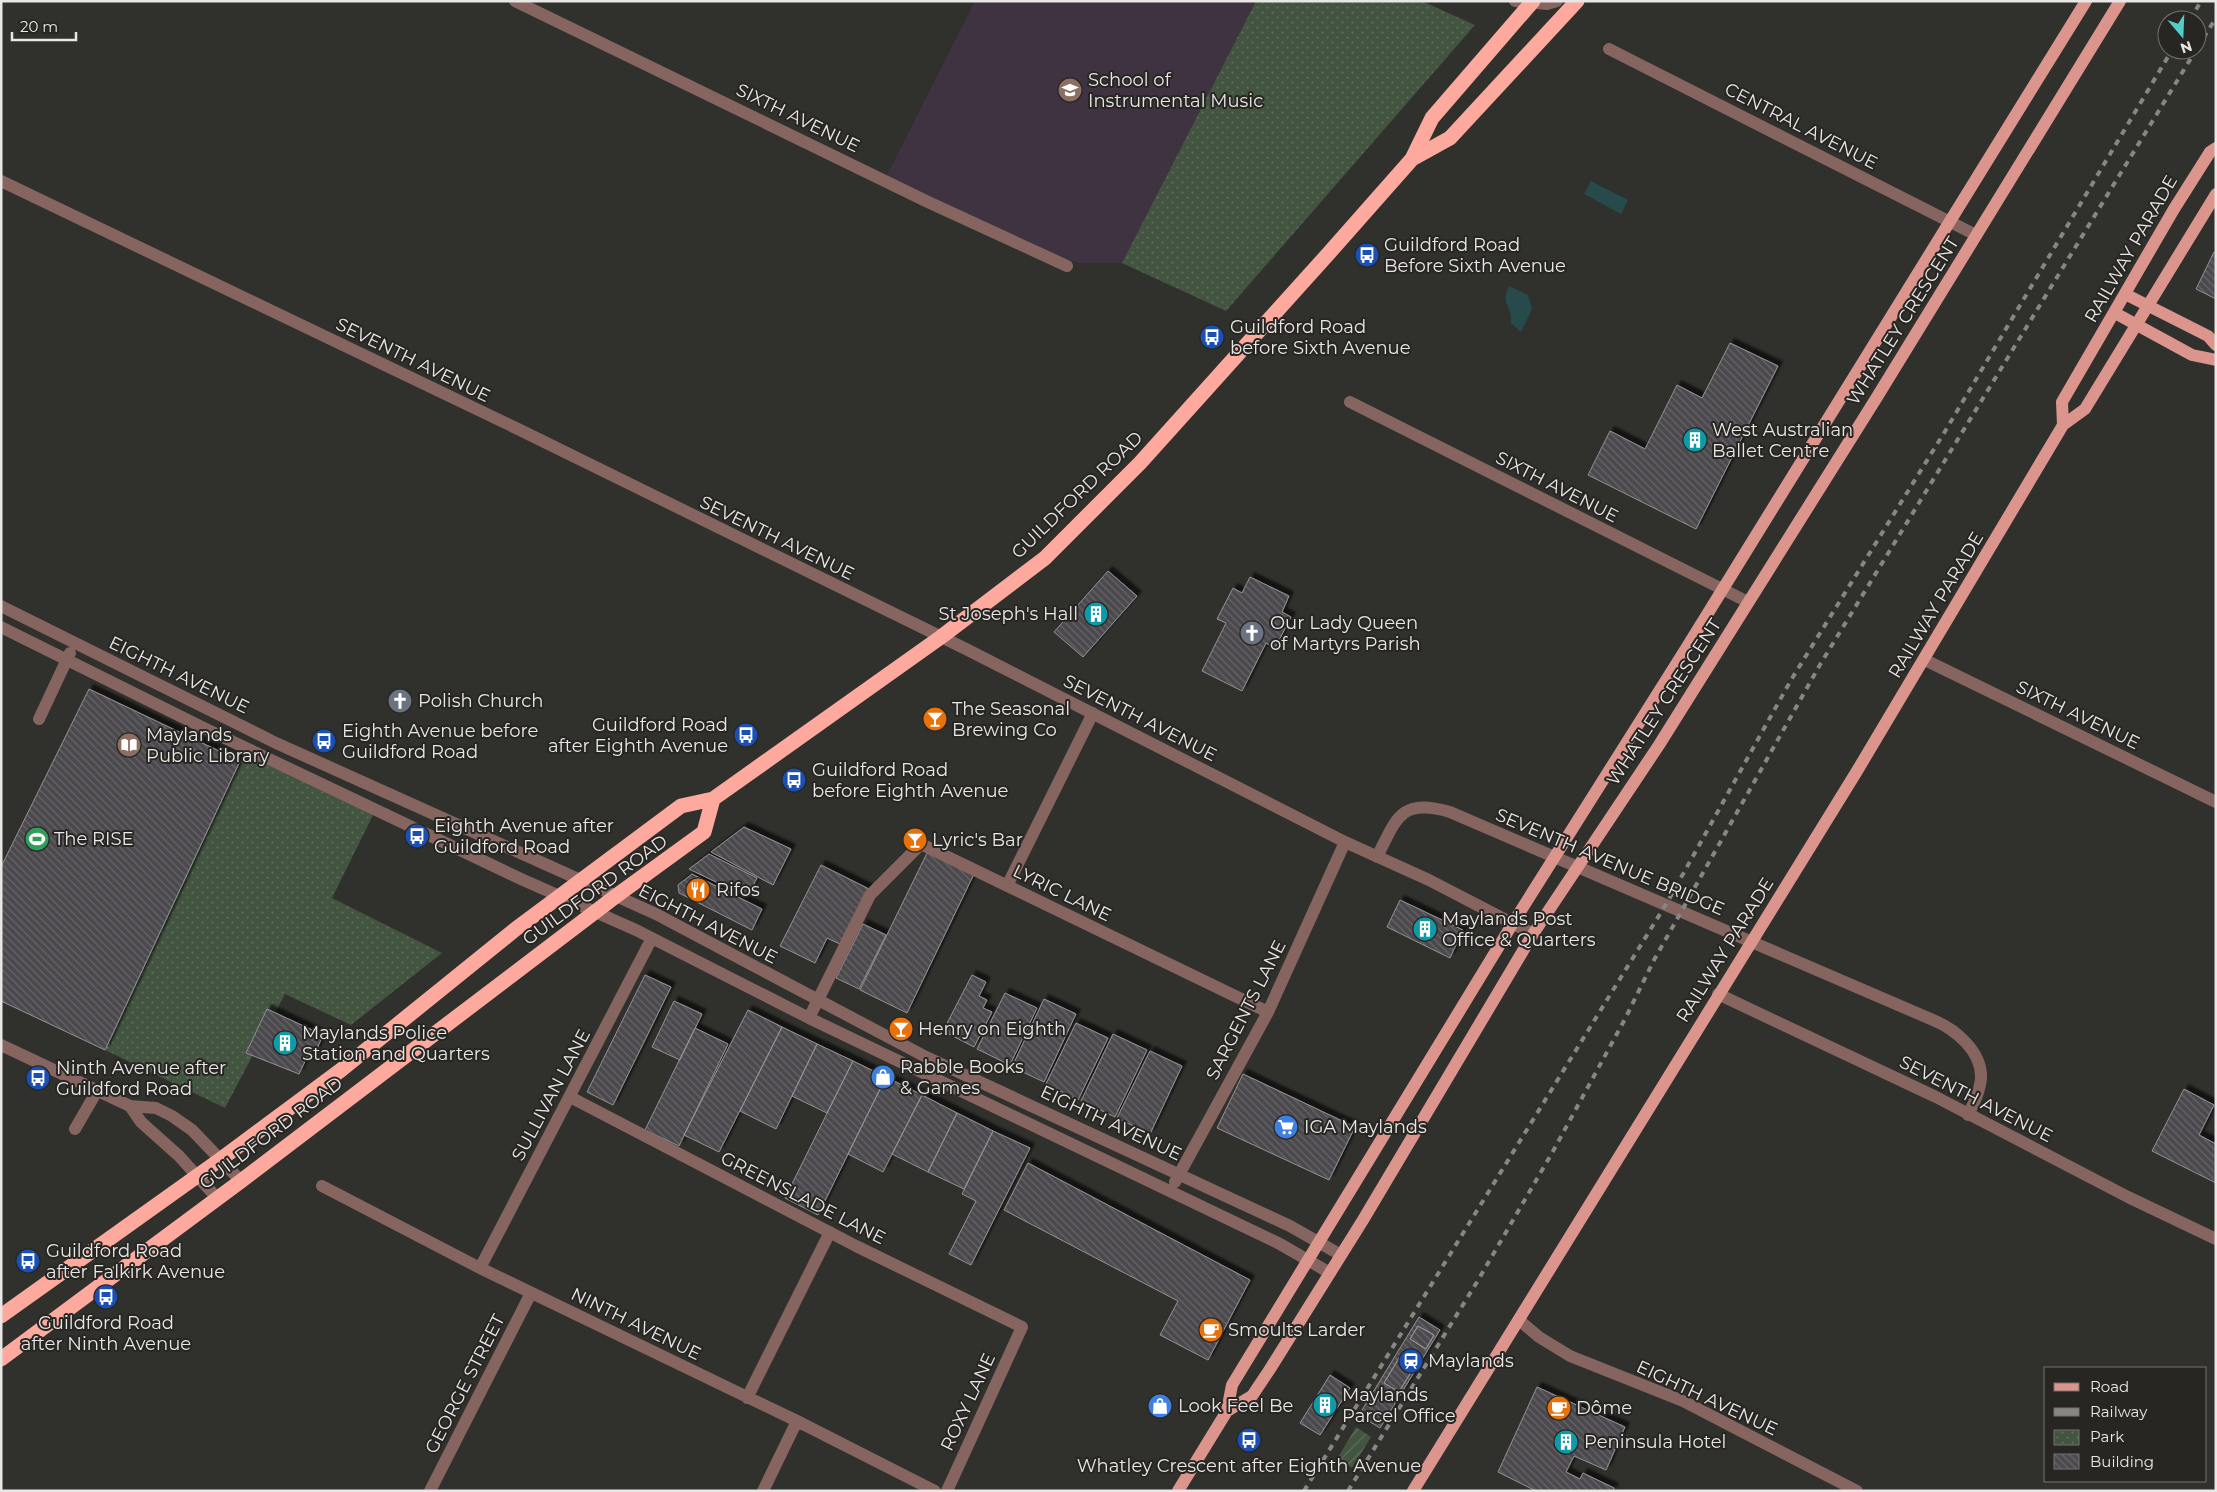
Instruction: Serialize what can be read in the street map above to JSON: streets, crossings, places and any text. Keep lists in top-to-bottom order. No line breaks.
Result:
{"streets":{"highway":["GUILDFORD ROAD"],"main road":["RAILWAY PARADE","WHATLEY CRESCENT"],"street":["SIXTH AVENUE","CENTRAL AVENUE","SEVENTH AVENUE","EIGHTH AVENUE","SEVENTH AVENUE BRIDGE","LYRIC LANE","SARGENTS LANE","SULLIVAN LANE","GREENSLADE LANE","NINTH AVENUE","GEORGE STREET","ROXY LANE"]},"crossings":[["SIXTH AVENUE","RAILWAY PARADE"],["SIXTH AVENUE","WHATLEY CRESCENT"],["CENTRAL AVENUE","WHATLEY CRESCENT"],["RAILWAY PARADE","SEVENTH AVENUE"],["RAILWAY PARADE","EIGHTH AVENUE"],["WHATLEY CRESCENT","SEVENTH AVENUE"],["WHATLEY CRESCENT","EIGHTH AVENUE"],["SEVENTH AVENUE","GUILDFORD ROAD"],["SEVENTH AVENUE","SEVENTH AVENUE BRIDGE"],["SEVENTH AVENUE","SARGENTS LANE"],["GUILDFORD ROAD","EIGHTH AVENUE"],["EIGHTH AVENUE","LYRIC LANE"],["EIGHTH AVENUE","SARGENTS LANE"],["EIGHTH AVENUE","SULLIVAN LANE"],["LYRIC LANE","SARGENTS LANE"],["SULLIVAN LANE","GREENSLADE LANE"],["SULLIVAN LANE","NINTH AVENUE"],["GREENSLADE LANE","ROXY LANE"],["NINTH AVENUE","GEORGE STREET"]],"places":{"school or university":["School of Instrumental Music"],"bus stop":["Guildford Road Before Sixth Avenue","Guildford Road before Sixth Avenue","Guildford Road after Eighth Avenue","Eighth Avenue before Guildford Road","Guildford Road before Eighth Avenue","Eighth Avenue after Guildford Road","Ninth Avenue after Guildford Road","Guildford Road after Falkirk Avenue","Guildford Road after Ninth Avenue","Whatley Crescent after Eighth Avenue"],"building":["West Australian Ballet Centre","St Joseph's Hall","Maylands Post Office & Quarters","Maylands Police Station and Quarters","Maylands Parcel Office","Peninsula Hotel"],"church":["Our Lady Queen of Martyrs Parish","Polish Church"],"bar":["The Seasonal Brewing Co","Lyric's Bar","Henry on Eighth"],"library":["Maylands Public Library"],"sports":["The RISE"],"restaurant":["Rifos"],"shop":["Rabble Books & Games","Look Feel Be"],"supermarket":["IGA Maylands"],"cafe":["Smoults Larder","Dôme"],"station":["Maylands"]},"legend":["Road","Railway","Park","Building"],"scale_bar":"20 m","north":"bottom"}
